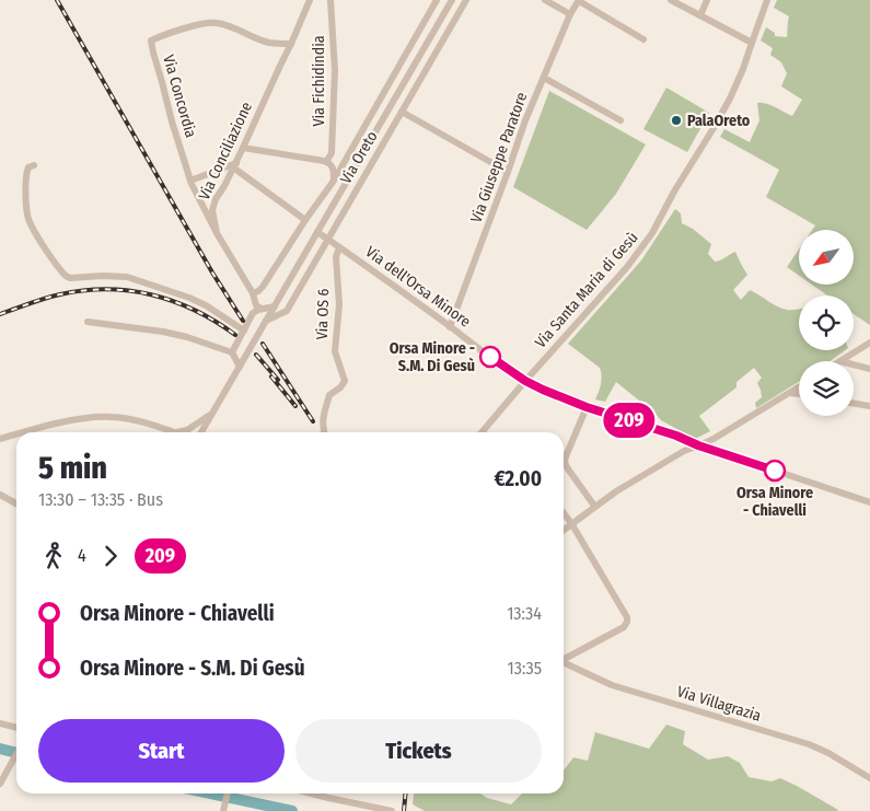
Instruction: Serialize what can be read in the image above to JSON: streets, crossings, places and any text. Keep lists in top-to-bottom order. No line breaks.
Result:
{"streets":{"street":["Via Fichidindia","Via Concordia","Via Conciliazione","Via Oreto","Via Giuseppe Paratore","Via dell'Orsa Minore","Via Santa Maria di Gesù","Via OS 6","Via Villagrazia"]},"crossings":[["Via Concordia","Via Conciliazione"],["Via Conciliazione","Via Oreto"],["Via Oreto","Via dell'Orsa Minore"],["Via Giuseppe Paratore","Via dell'Orsa Minore"],["Via dell'Orsa Minore","Via Santa Maria di Gesù"],["Via dell'Orsa Minore","Via OS 6"]],"places":["PalaOreto","Orsa Minore - S.M. Di Gesù","Orsa Minore - Chiavelli"],"lines":["bus line 209"],"north":"bottom left","page":{"on_map":"209","heading":["5 min","13:30 – 13:35 · Bus","€2.00"],"legs":["4","209"],"list":[{"name":"Orsa Minore - Chiavelli","value":"13:34"},{"name":"Orsa Minore - S.M. Di Gesù","value":"13:35"}],"buttons":["Start","Tickets"]}}
